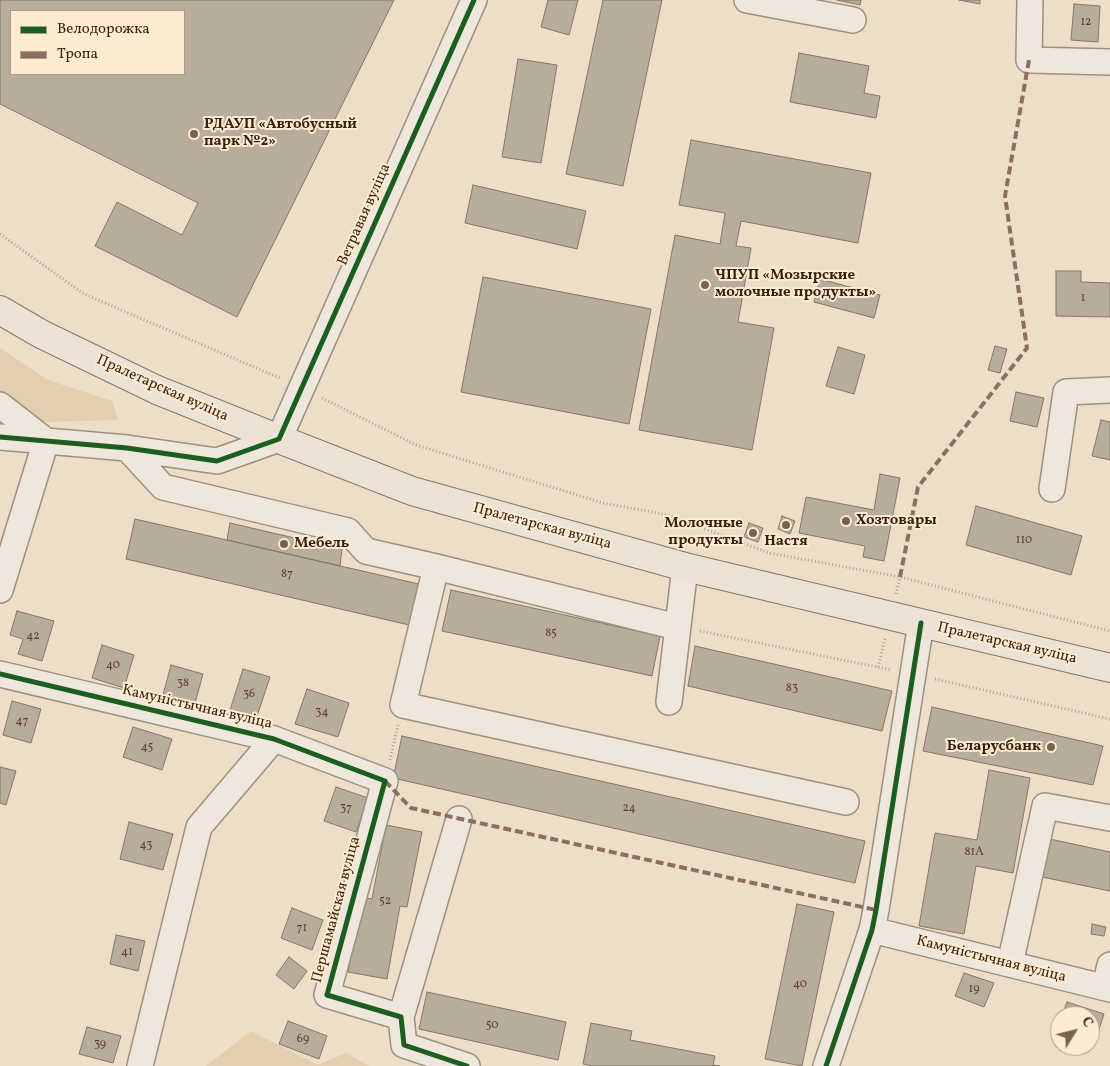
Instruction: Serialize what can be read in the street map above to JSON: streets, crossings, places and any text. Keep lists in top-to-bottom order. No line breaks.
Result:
{"streets":{"main road":["Пралетарская вуліца"],"street":["Ветравая вуліца","Камуністычная вуліца","Першамайская вуліца"]},"crossings":[["Ветравая вуліца","Пралетарская вуліца"],["Камуністычная вуліца","Першамайская вуліца"]],"places":["РДАУП «Автобусный парк №2»","ЧПУП «Мозырские молочные продукты»","Хозтовары","Настя","Молочные продукты","Мебель","Беларусбанк"],"house_numbers":["12","1","110","87","85","42","40","38","83","36","34","47","45","37","24","43","81А","52","71","41","40","19","50","69","39"],"legend":["Велодорожка","Тропа"],"north":"top right"}
